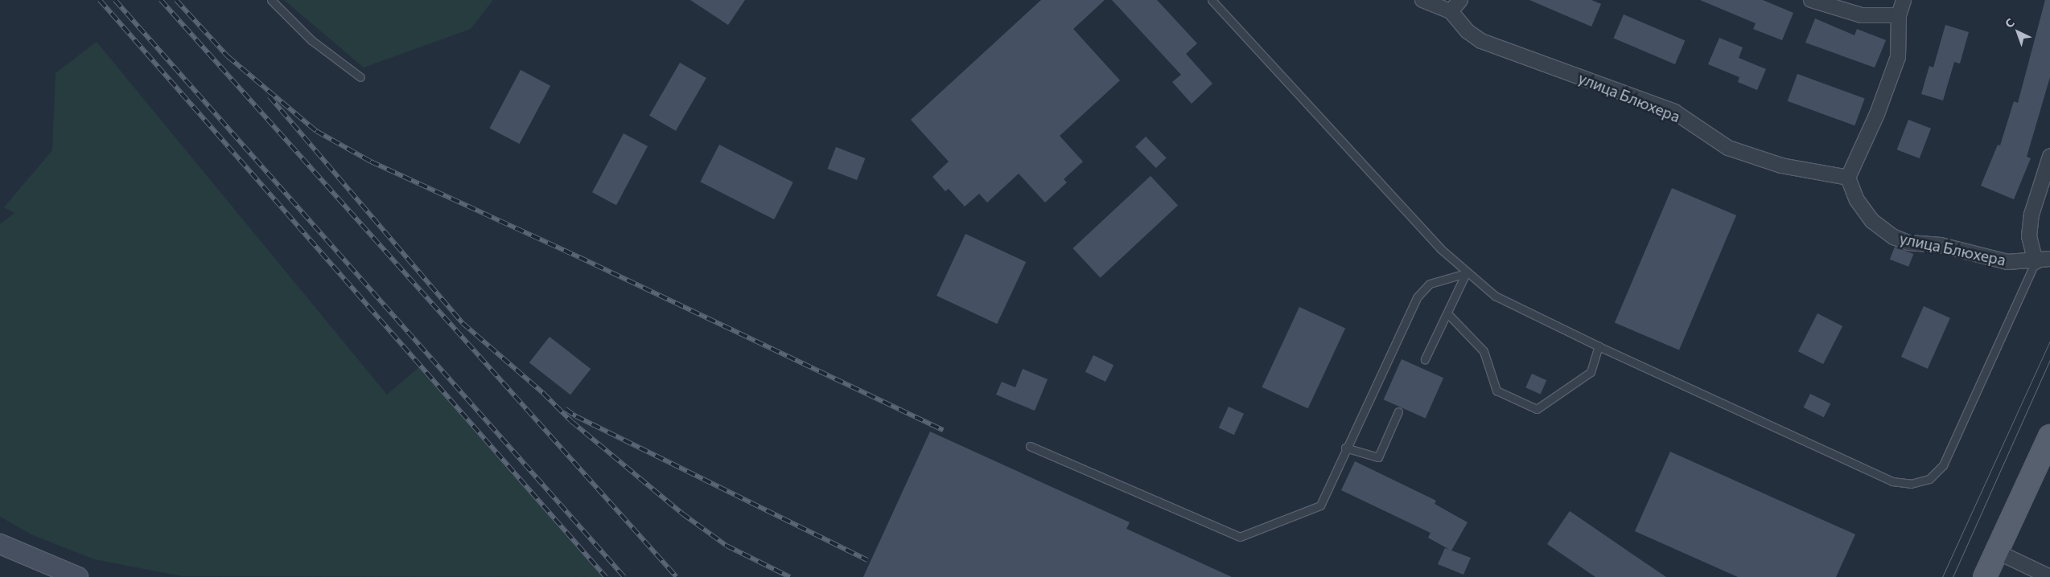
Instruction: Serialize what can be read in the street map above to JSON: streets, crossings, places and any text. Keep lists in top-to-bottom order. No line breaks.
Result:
{"streets":{"street":["улица Блюхера"]},"north":"top left"}
